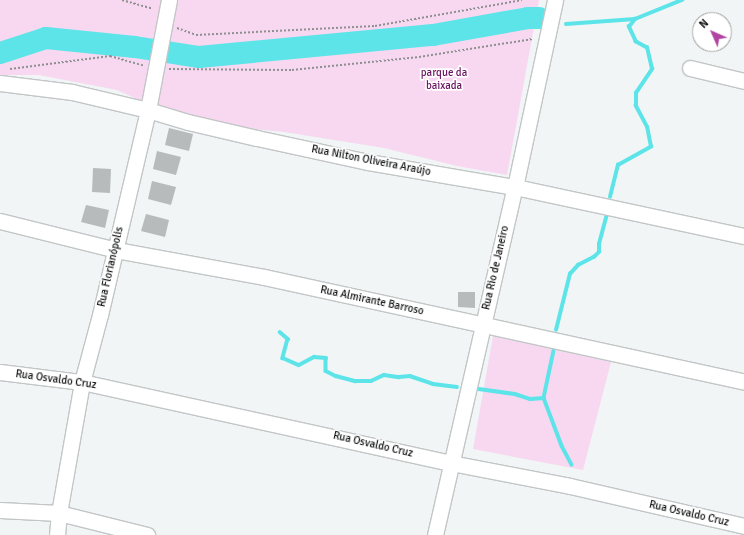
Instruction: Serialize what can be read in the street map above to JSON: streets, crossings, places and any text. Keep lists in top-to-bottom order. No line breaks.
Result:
{"streets":{"street":["Rua Nilton Oliveira Araújo","Rua Florianópolis","Rua Rio de Janeiro","Rua Almirante Barroso","Rua Osvaldo Cruz"]},"crossings":[["Rua Nilton Oliveira Araújo","Rua Florianópolis"],["Rua Nilton Oliveira Araújo","Rua Rio de Janeiro"],["Rua Florianópolis","Rua Almirante Barroso"],["Rua Florianópolis","Rua Osvaldo Cruz"],["Rua Rio de Janeiro","Rua Almirante Barroso"],["Rua Rio de Janeiro","Rua Osvaldo Cruz"]],"parks":["parque da baixada"],"north":"top left"}
